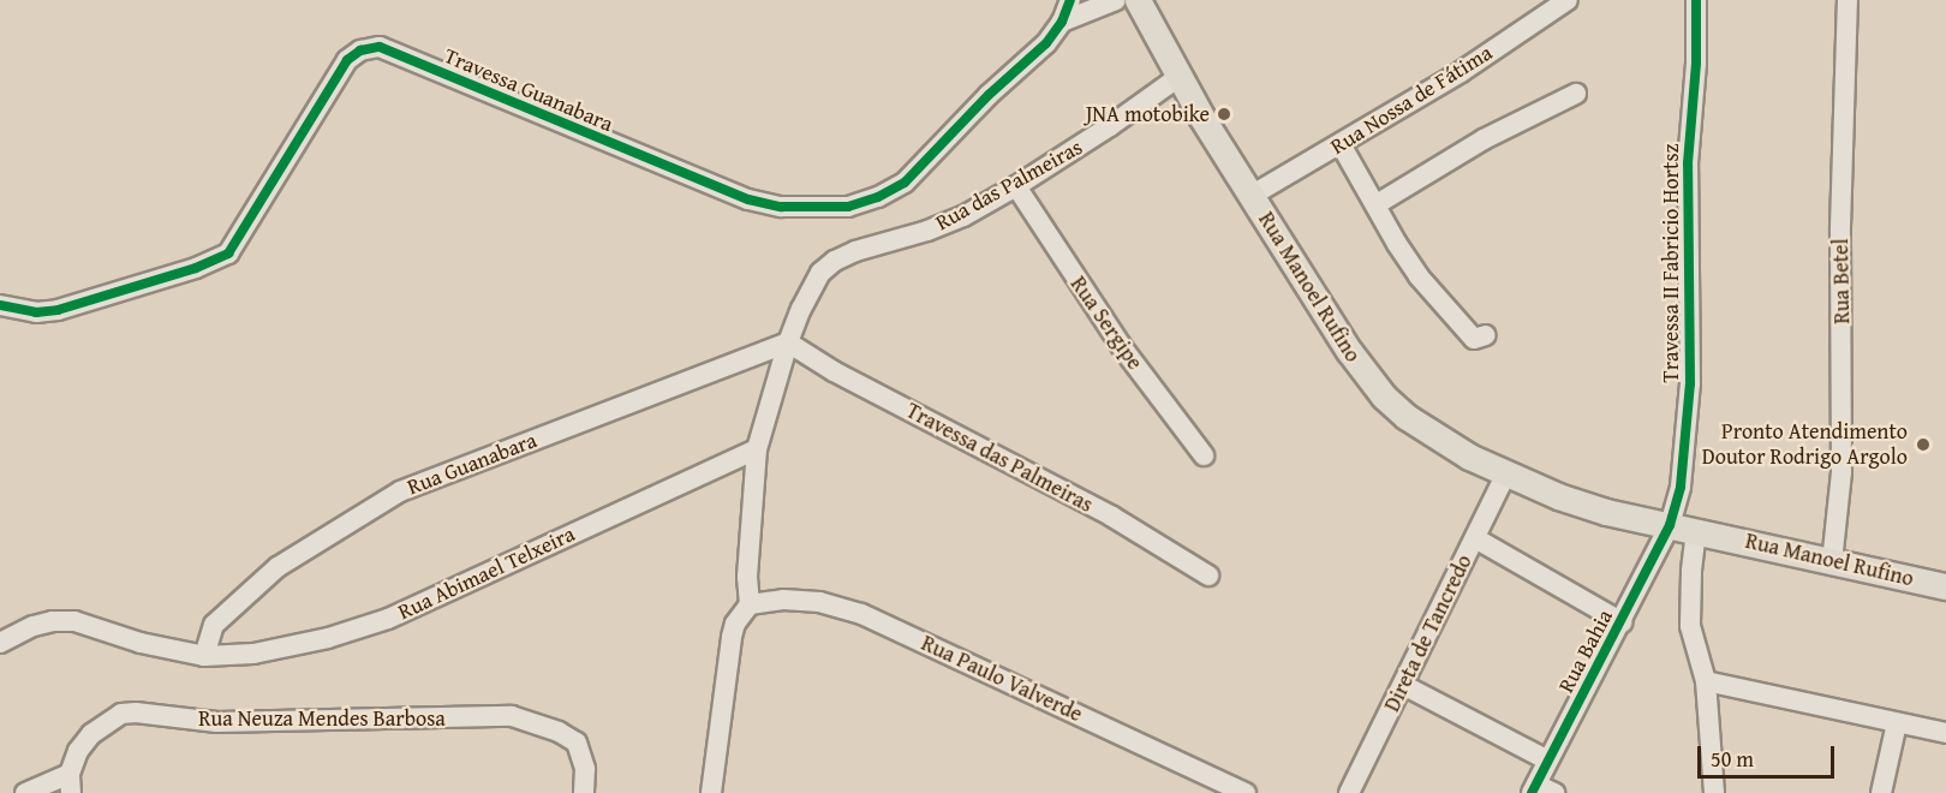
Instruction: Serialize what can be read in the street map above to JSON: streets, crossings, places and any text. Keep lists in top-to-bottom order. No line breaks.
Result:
{"streets":{"main road":["Rua Manoel Rufino"],"street":["Travessa Guanabara","Rua Nossa de Fátima","Rua das Palmeiras","Travessa II Fabricio Hortsz","Rua Betel","Rua Sergipe","Travessa das Palmeiras","Rua Guanabara","Rua Abimael Telxeira","Direta de Tancredo","Rua Bahia","Rua Paulo Valverde","Rua Neuza Mendes Barbosa"]},"crossings":[["Rua Nossa de Fátima","Rua Manoel Rufino"],["Rua das Palmeiras","Rua Manoel Rufino"],["Rua das Palmeiras","Rua Sergipe"],["Rua das Palmeiras","Travessa das Palmeiras"],["Rua das Palmeiras","Rua Guanabara"],["Rua das Palmeiras","Rua Abimael Telxeira"],["Rua das Palmeiras","Rua Paulo Valverde"],["Travessa II Fabricio Hortsz","Rua Manoel Rufino"],["Travessa II Fabricio Hortsz","Rua Bahia"],["Rua Betel","Rua Manoel Rufino"],["Rua Manoel Rufino","Direta de Tancredo"],["Rua Manoel Rufino","Rua Bahia"],["Travessa das Palmeiras","Rua Guanabara"],["Rua Guanabara","Rua Abimael Telxeira"]],"places":["JNA motobike","Pronto Atendimento Doutor Rodrigo Argolo"],"scale_bar":"50 m"}
